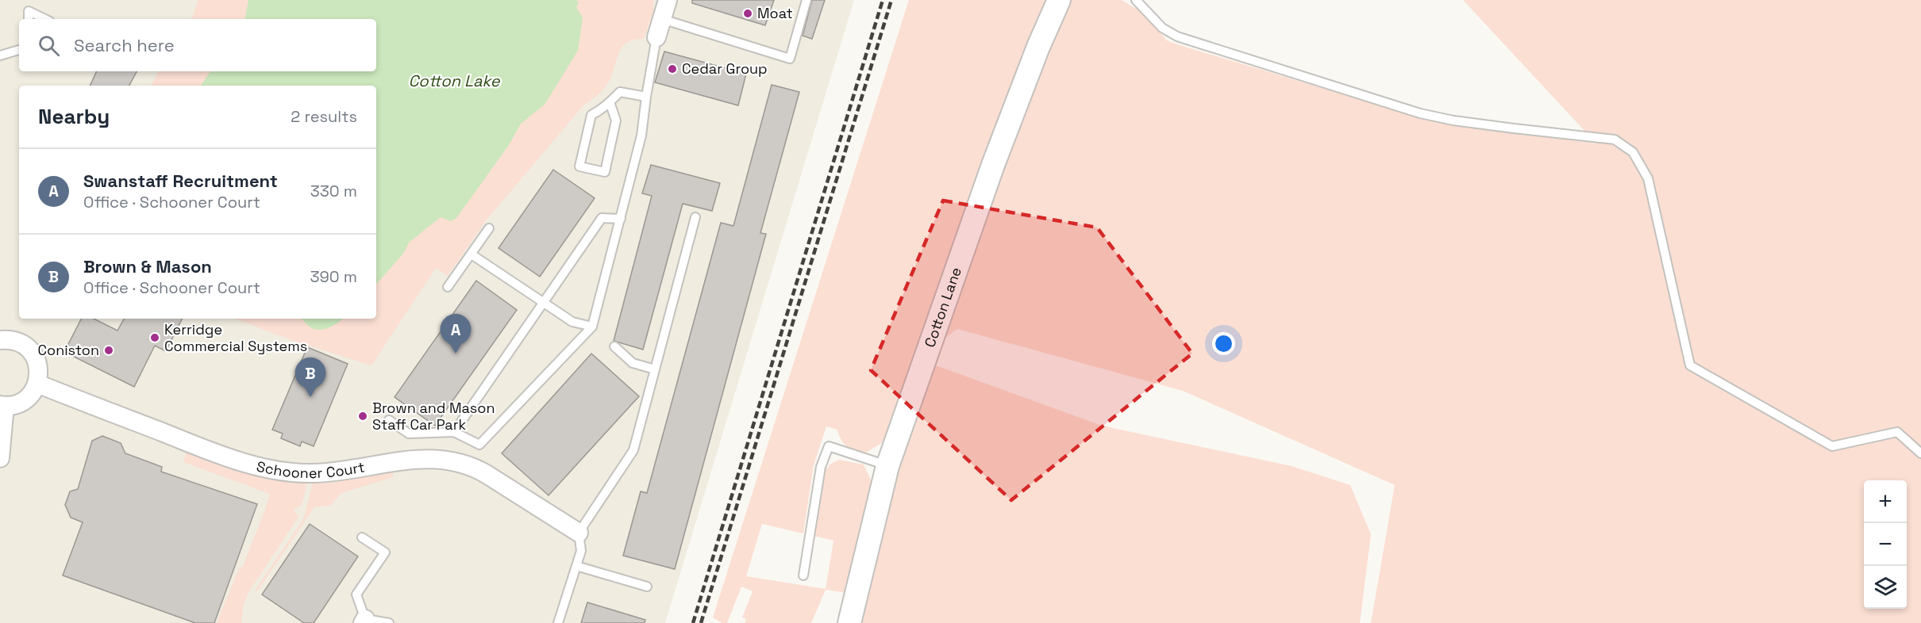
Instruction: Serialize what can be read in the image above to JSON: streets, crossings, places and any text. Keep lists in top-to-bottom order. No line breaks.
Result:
{"streets":{"street":["Cotton Lane","Schooner Court"]},"water":["Cotton Lake"],"places":["Moat","Cedar Group","Kerridge Commercial Systems","Coniston","Brown and Mason Staff Car Park"],"page":{"search":"Search here","heading":["Nearby","2 results"],"list":[{"mark":"A","name":"Swanstaff Recruitment","note":"Office · Schooner Court","value":"330 m"},{"mark":"B","name":"Brown & Mason","note":"Office · Schooner Court","value":"390 m"}],"pins":["A","B"],"map_buttons":["+","−"]}}
